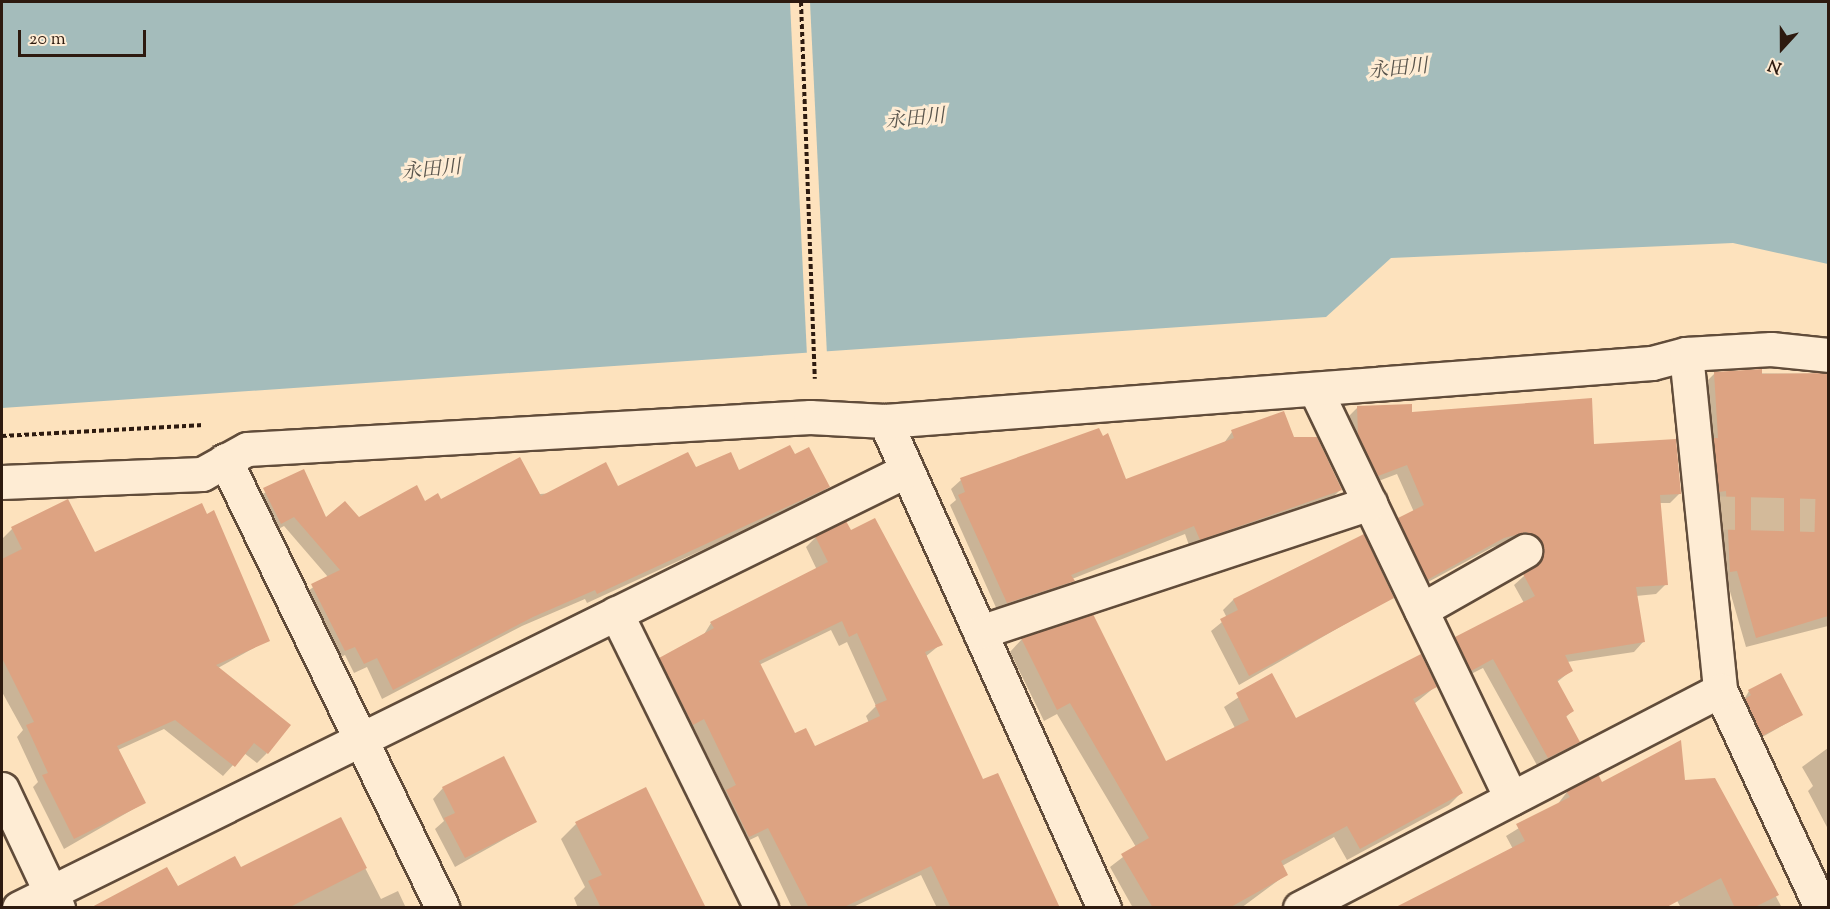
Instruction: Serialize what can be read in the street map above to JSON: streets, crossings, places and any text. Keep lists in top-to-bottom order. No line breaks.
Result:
{"water":["永田川"],"scale_bar":"20 m","north":"bottom"}
